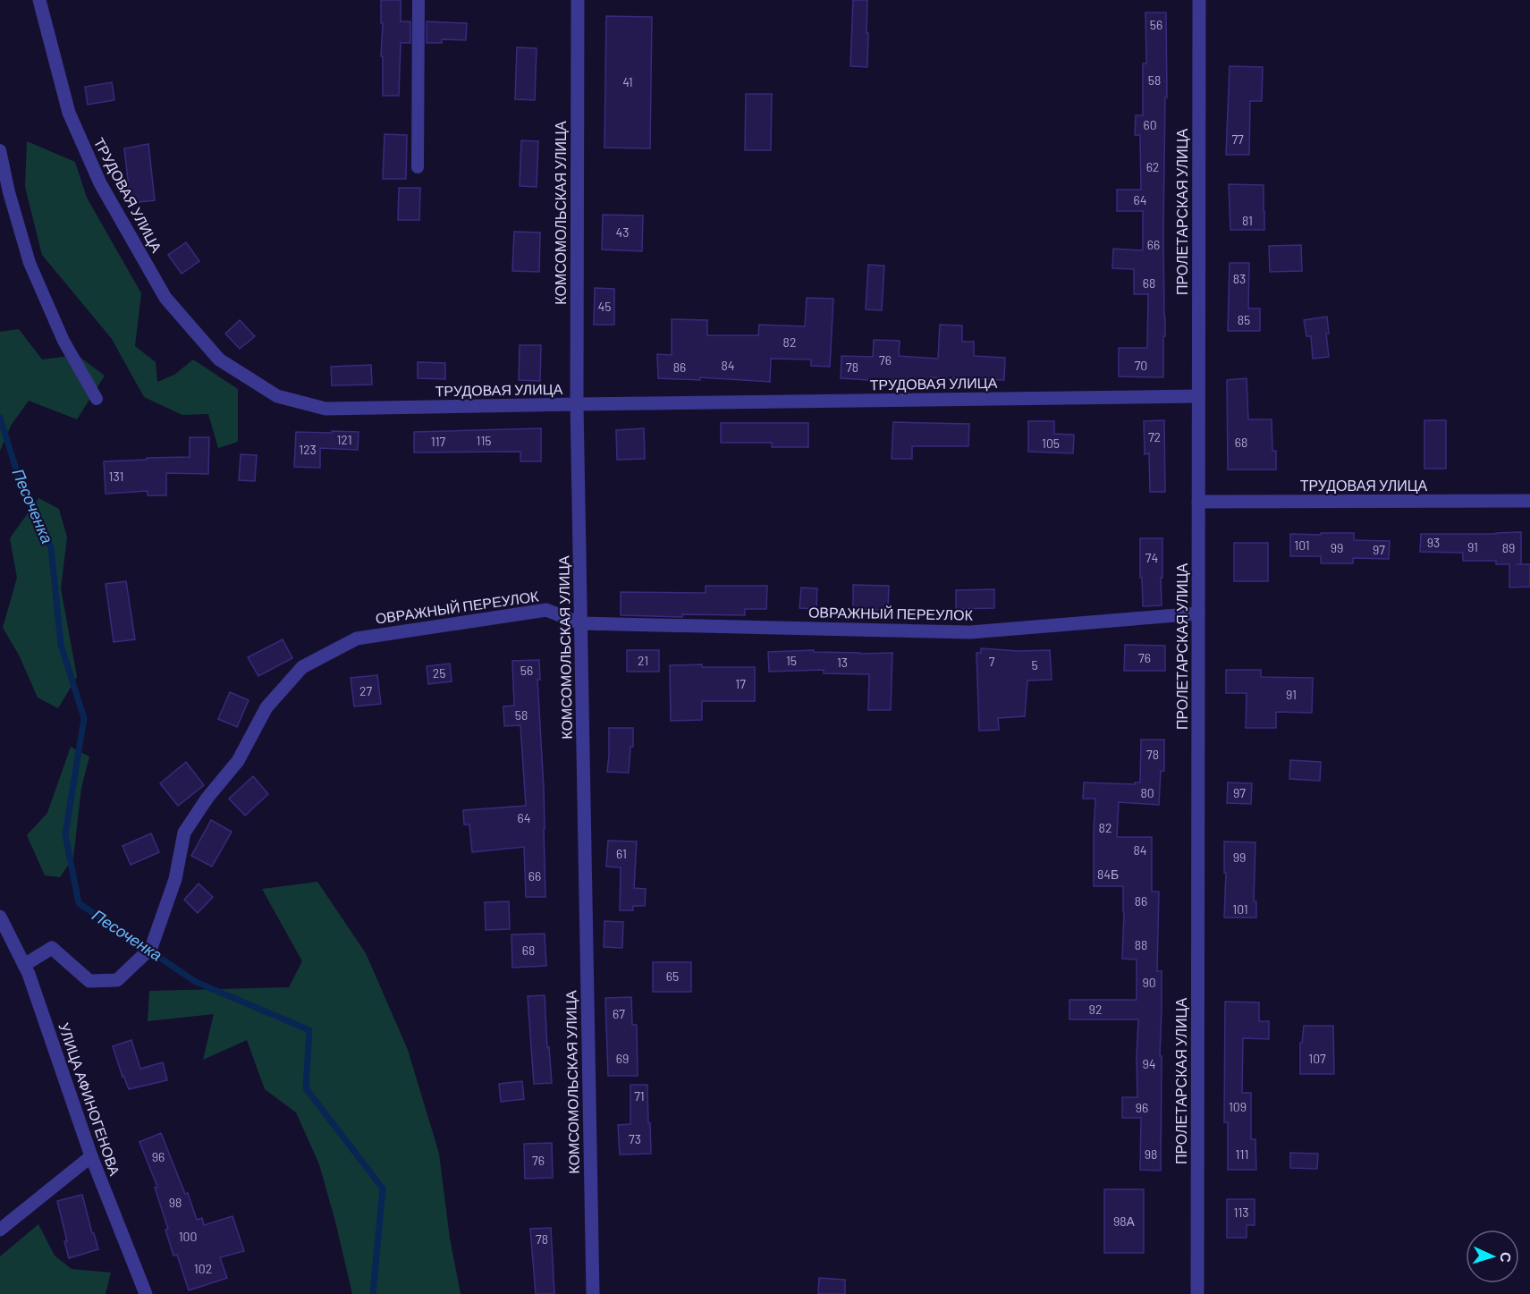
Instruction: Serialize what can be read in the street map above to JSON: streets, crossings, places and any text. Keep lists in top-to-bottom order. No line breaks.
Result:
{"streets":{"street":["ТРУДОВАЯ УЛИЦА","ПРОЛЕТАРСКАЯ УЛИЦА","КОМСОМОЛЬСКАЯ УЛИЦА","ОВРАЖНЫЙ ПЕРЕУЛОК","УЛИЦА АФИНОГЕНОВА"]},"crossings":[["ТРУДОВАЯ УЛИЦА","ПРОЛЕТАРСКАЯ УЛИЦА"],["ТРУДОВАЯ УЛИЦА","КОМСОМОЛЬСКАЯ УЛИЦА"],["ПРОЛЕТАРСКАЯ УЛИЦА","ОВРАЖНЫЙ ПЕРЕУЛОК"],["КОМСОМОЛЬСКАЯ УЛИЦА","ОВРАЖНЫЙ ПЕРЕУЛОК"],["ОВРАЖНЫЙ ПЕРЕУЛОК","УЛИЦА АФИНОГЕНОВА"]],"water":["Песоченка"],"house_numbers":["56","58","41","60","77","62","64","81","43","66","83","68","45","85","82","76","84","70","86","78","72","121","115","117","68","105","123","131","93","101","91","99","89","97","74","76","21","15","7","13","5","56","25","17","27","91","58","78","80","97","64","82","84","61","99","84Б","66","86","101","88","68","65","90","92","67","69","107","94","71","109","96","73","98","111","96","76","98","113","98А","100","78","102"],"north":"right"}
